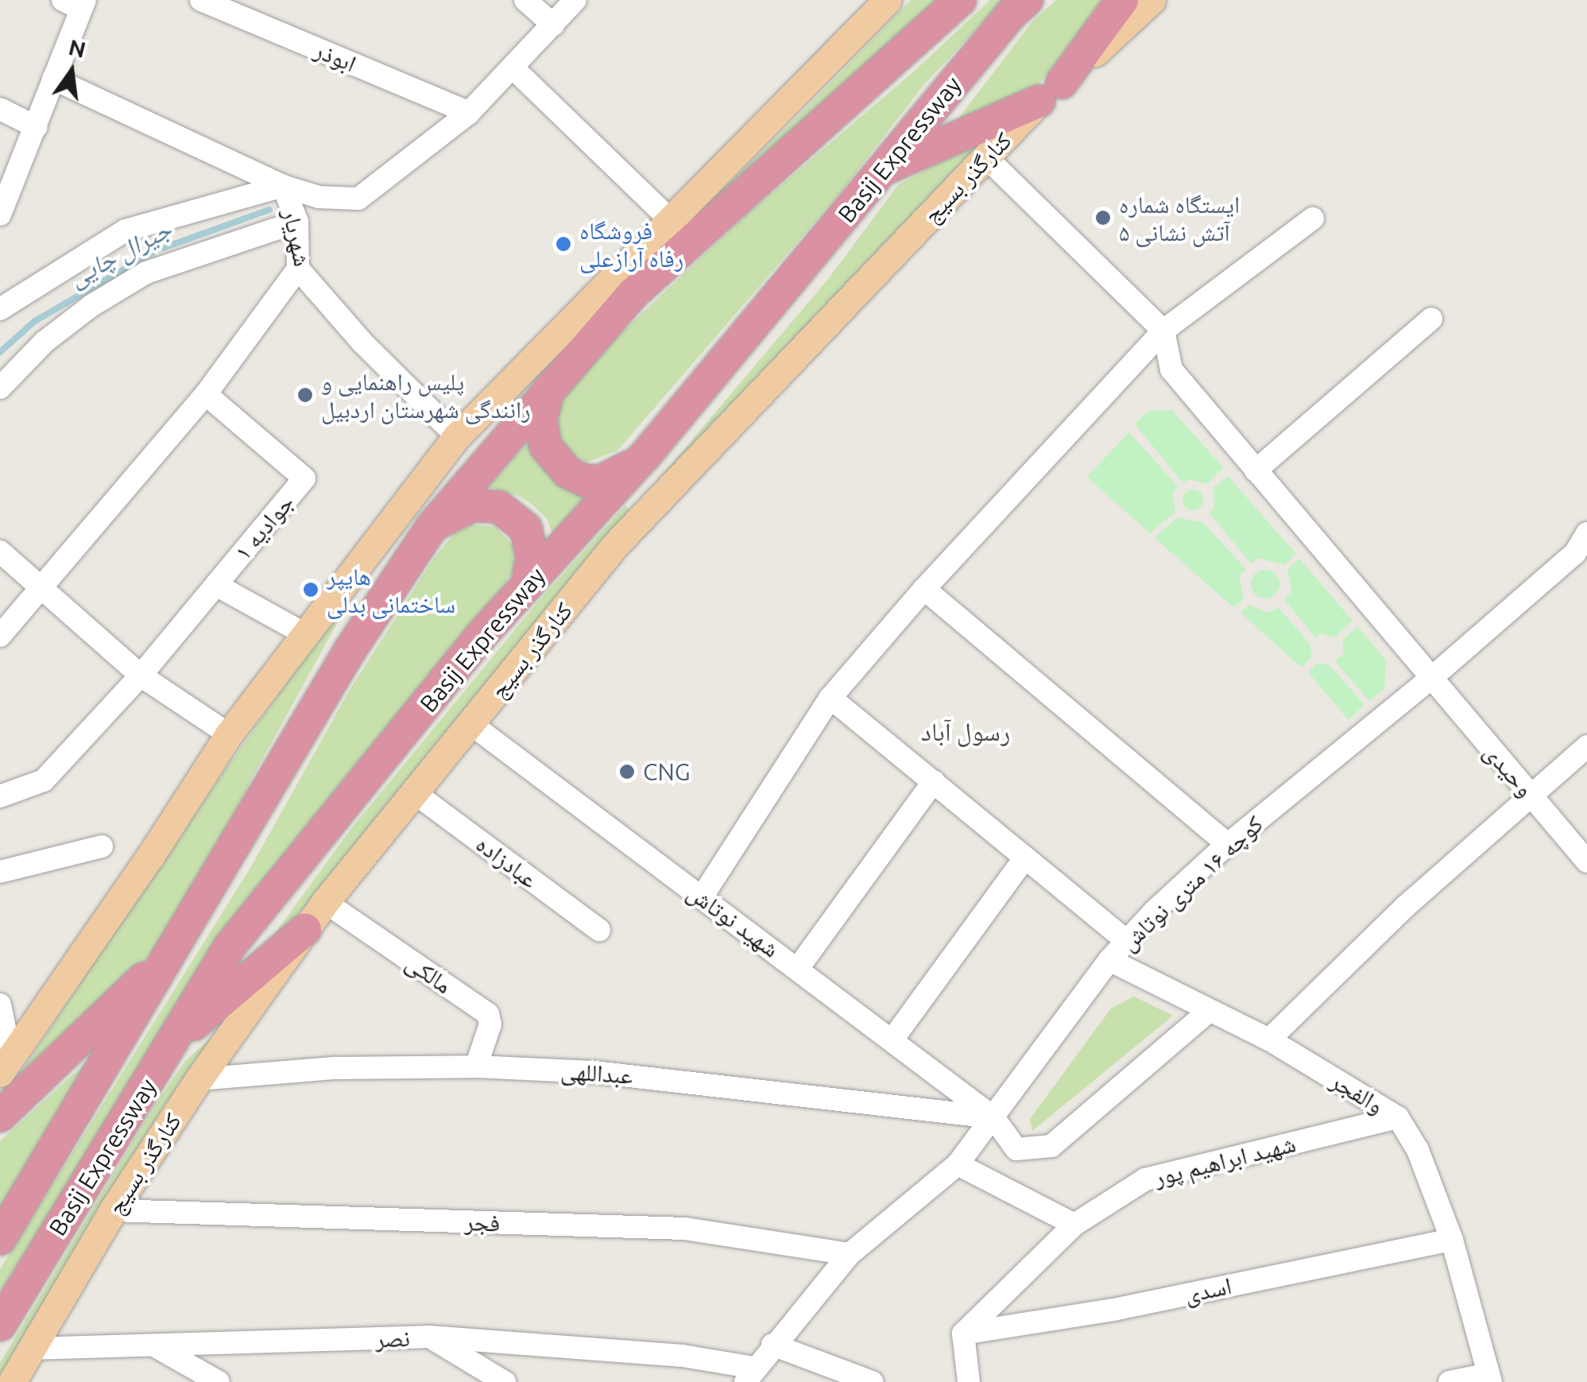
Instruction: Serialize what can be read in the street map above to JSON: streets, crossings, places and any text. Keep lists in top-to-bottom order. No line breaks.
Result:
{"streets":{"highway":["Basij Expressway"],"main road":["کنارگذر بسیج"],"street":["ابوذر","شهریار","جوادیه ۱","وحیدی","عبادزاده","کوچه ۱۶ متری نوتاش","شهید نوتاش","مالکی","عبداللهی","والفجر","شهید ابراهیم پور","فجر","اسدی","نصر"]},"crossings":[["کنارگذر بسیج","عبادزاده"],["کنارگذر بسیج","شهید نوتاش"],["کنارگذر بسیج","مالکی"],["کنارگذر بسیج","عبداللهی"],["کنارگذر بسیج","فجر"],["کنارگذر بسیج","نصر"],["وحیدی","کوچه ۱۶ متری نوتاش"],["کوچه ۱۶ متری نوتاش","شهید نوتاش"],["کوچه ۱۶ متری نوتاش","عبداللهی"],["کوچه ۱۶ متری نوتاش","والفجر"],["کوچه ۱۶ متری نوتاش","فجر"],["کوچه ۱۶ متری نوتاش","نصر"],["شهید نوتاش","عبداللهی"],["شهید نوتاش","والفجر"],["مالکی","عبداللهی"],["والفجر","شهید ابراهیم پور"],["والفجر","اسدی"],["شهید ابراهیم پور","اسدی"]],"districts":["رسول آباد"],"water":["جیرال چایی"],"places":["ایستگاه شماره ۵ آتش نشانی","فروشگاه رفاه آرازعلی","پلیس راهنمایی و رانندگی شهرستان اردبیل","هایپر ساختمانی بدلی","CNG"],"north":"top"}
